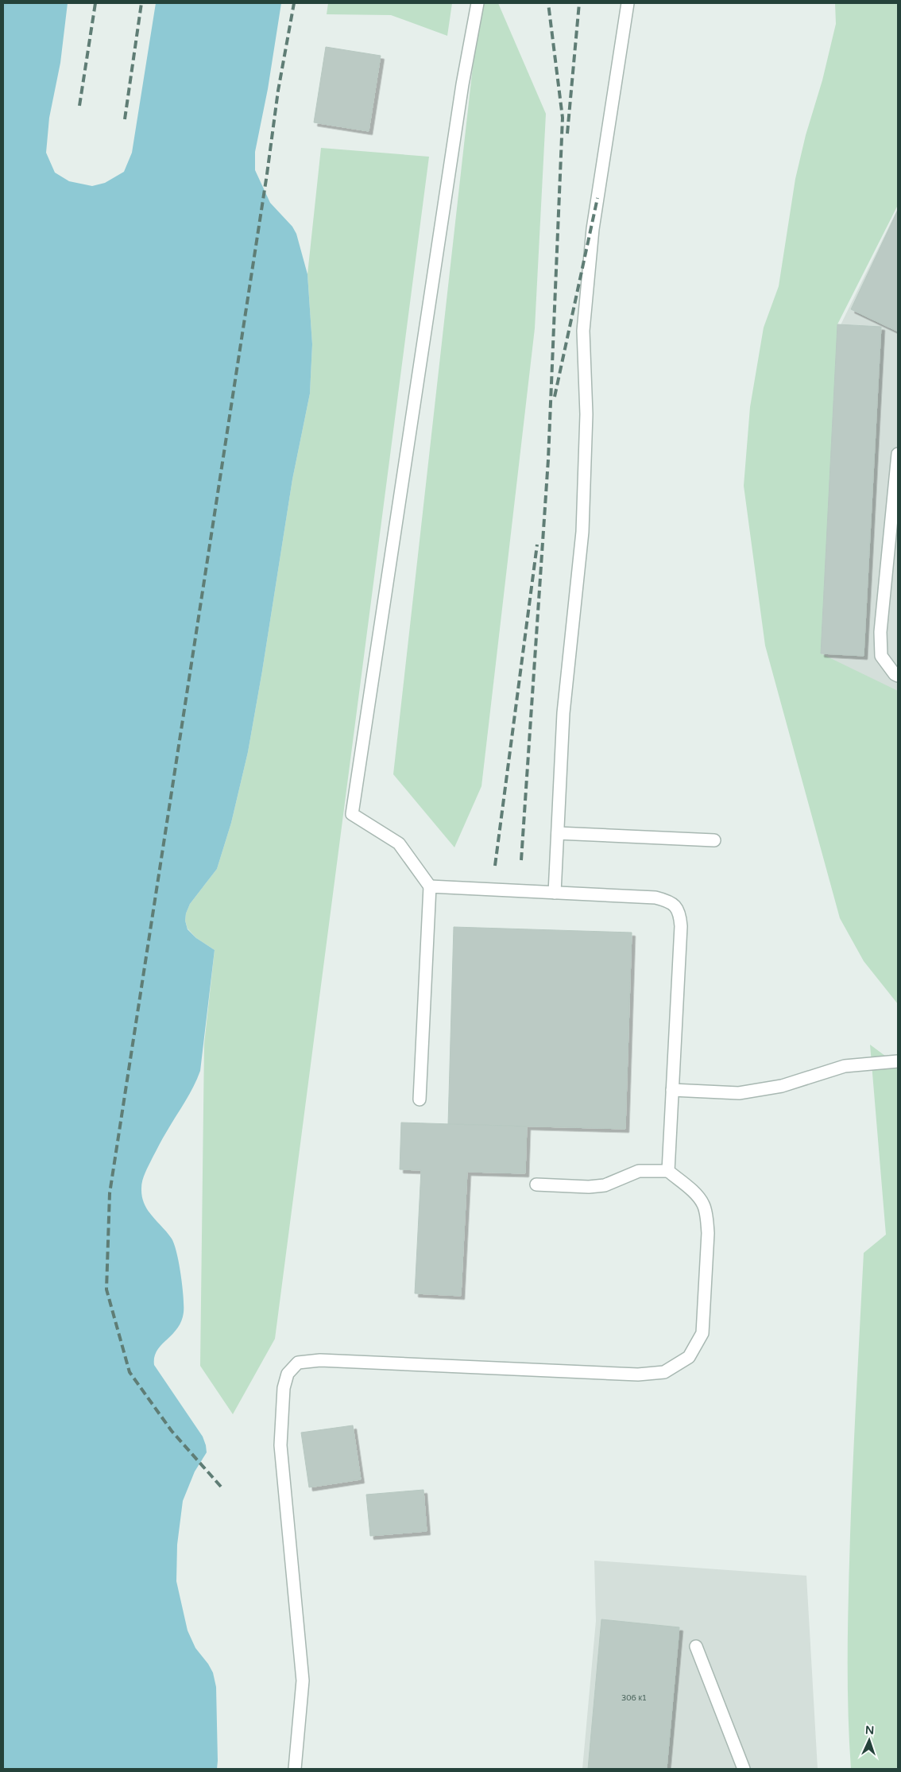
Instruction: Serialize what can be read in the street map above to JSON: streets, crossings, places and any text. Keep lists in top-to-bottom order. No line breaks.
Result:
{"house_numbers":["306 к1"],"north":"top"}
